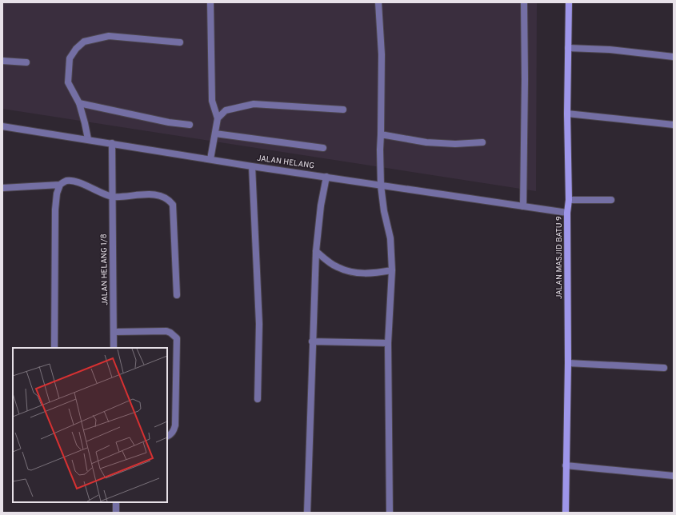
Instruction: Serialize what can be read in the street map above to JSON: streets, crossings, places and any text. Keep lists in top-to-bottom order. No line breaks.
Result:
{"streets":{"main road":["JALAN MASJID BATU 9"],"street":["JALAN HELANG","JALAN HELANG 1/8"]},"crossings":[["JALAN HELANG","JALAN MASJID BATU 9"],["JALAN HELANG","JALAN HELANG 1/8"]]}
